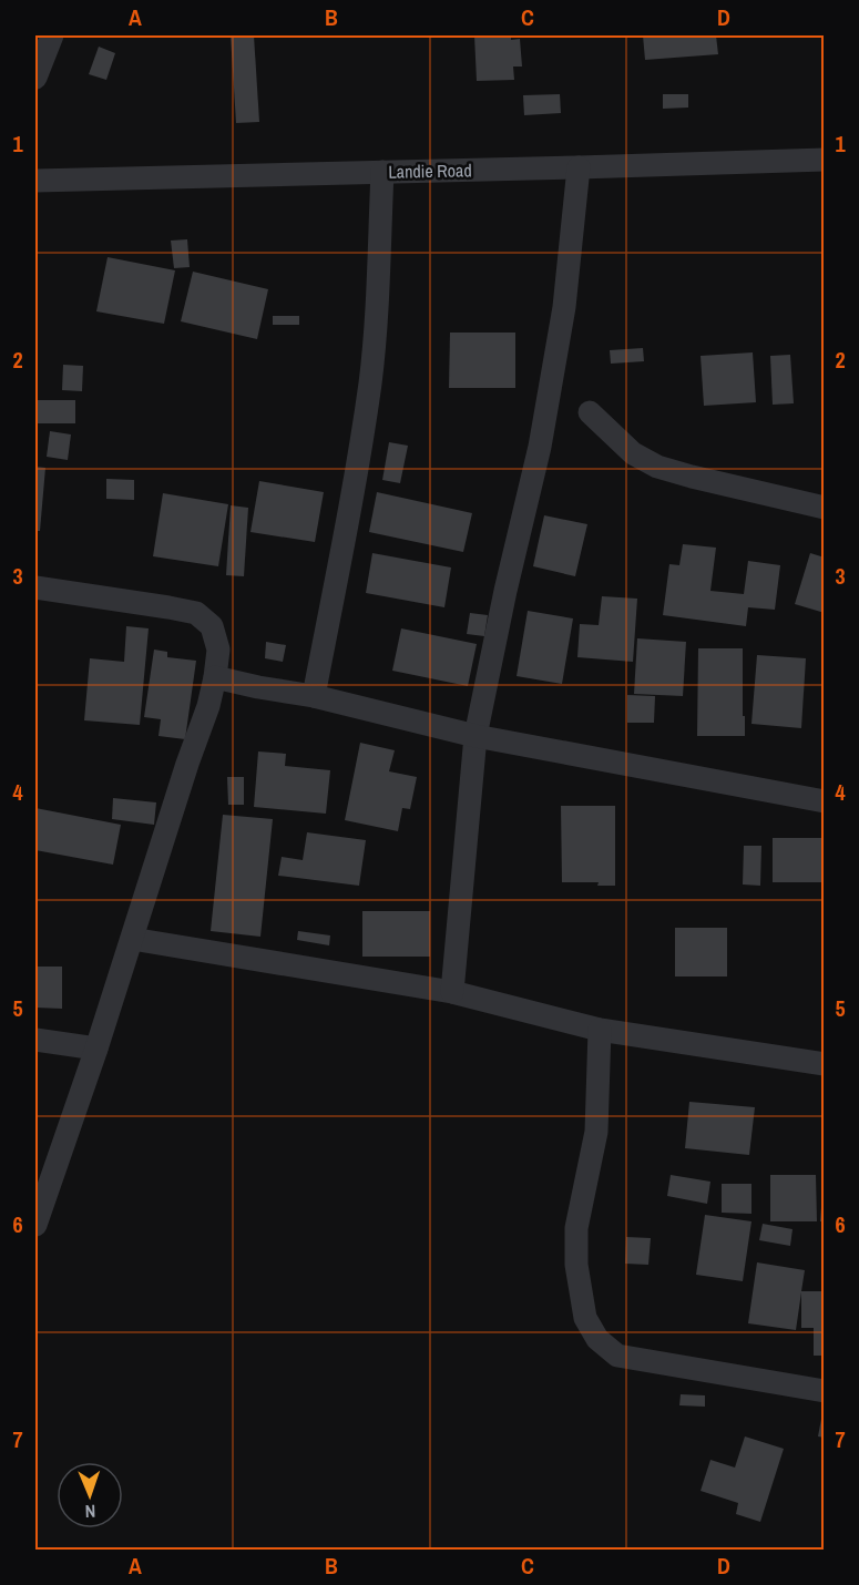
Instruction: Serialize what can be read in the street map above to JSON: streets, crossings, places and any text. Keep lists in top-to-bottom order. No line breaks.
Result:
{"streets":{"street":["Landie Road"]},"north":"bottom","grid":{"columns":["A","B","C","D"],"rows":["1","2","3","4","5","6","7"]}}
